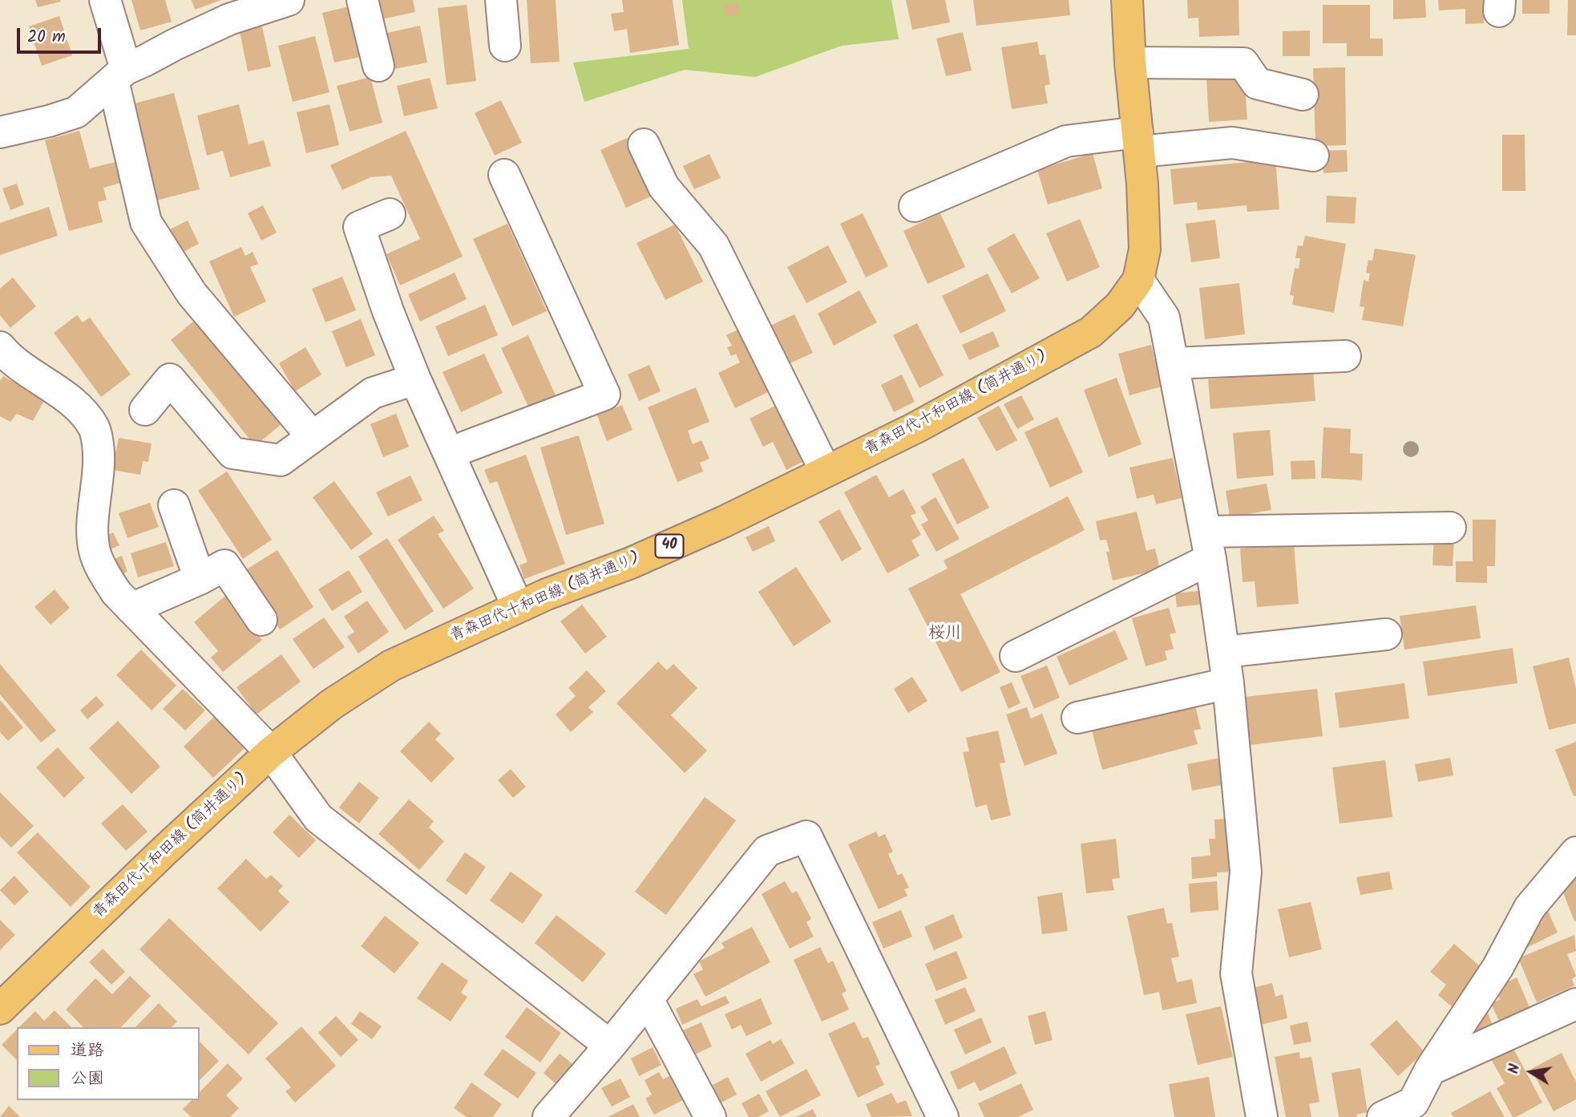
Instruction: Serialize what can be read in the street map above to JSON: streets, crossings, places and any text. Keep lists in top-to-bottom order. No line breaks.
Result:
{"streets":{"main road":["青森田代十和田線 (筒井通り)","40"]},"districts":["桜川"],"legend":["道路","公園"],"scale_bar":"20 m","north":"left"}
